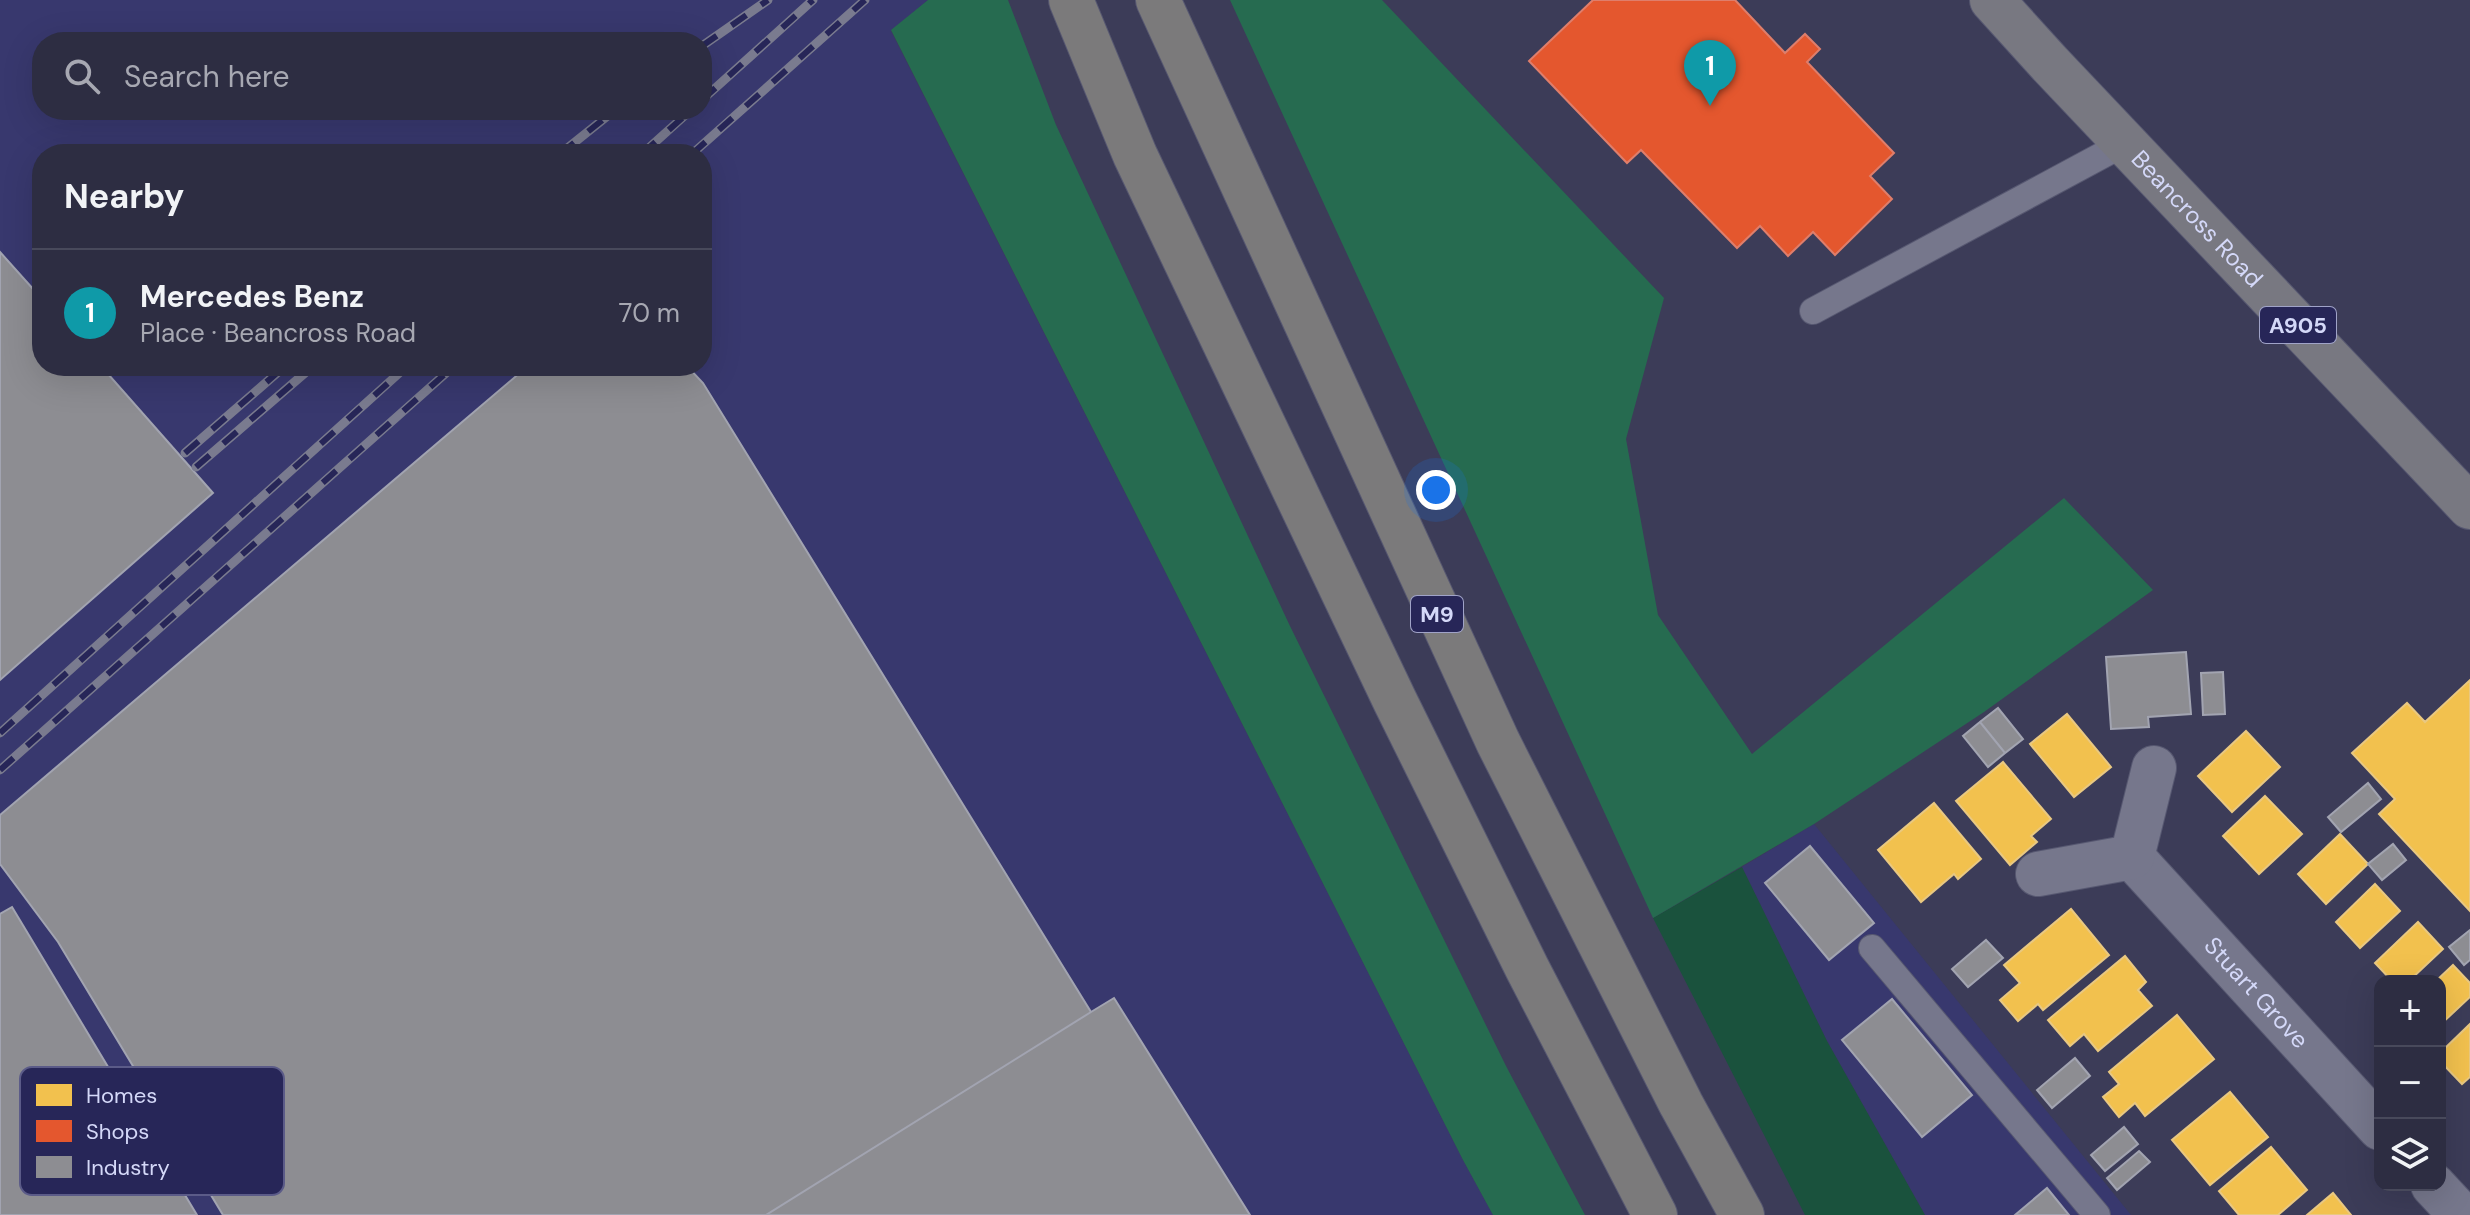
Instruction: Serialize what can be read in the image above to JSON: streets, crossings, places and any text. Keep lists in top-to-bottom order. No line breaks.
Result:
{"streets":{"highway":["M9"],"main road":["Beancross Road","A905"],"street":["Stuart Grove"]},"legend":["Homes","Shops","Industry"],"page":{"search":"Search here","pins":"1","heading":"Nearby","list":[{"mark":"1","name":"Mercedes Benz","note":"Place · Beancross Road","value":"70 m"}],"map_buttons":["+","−"]}}
